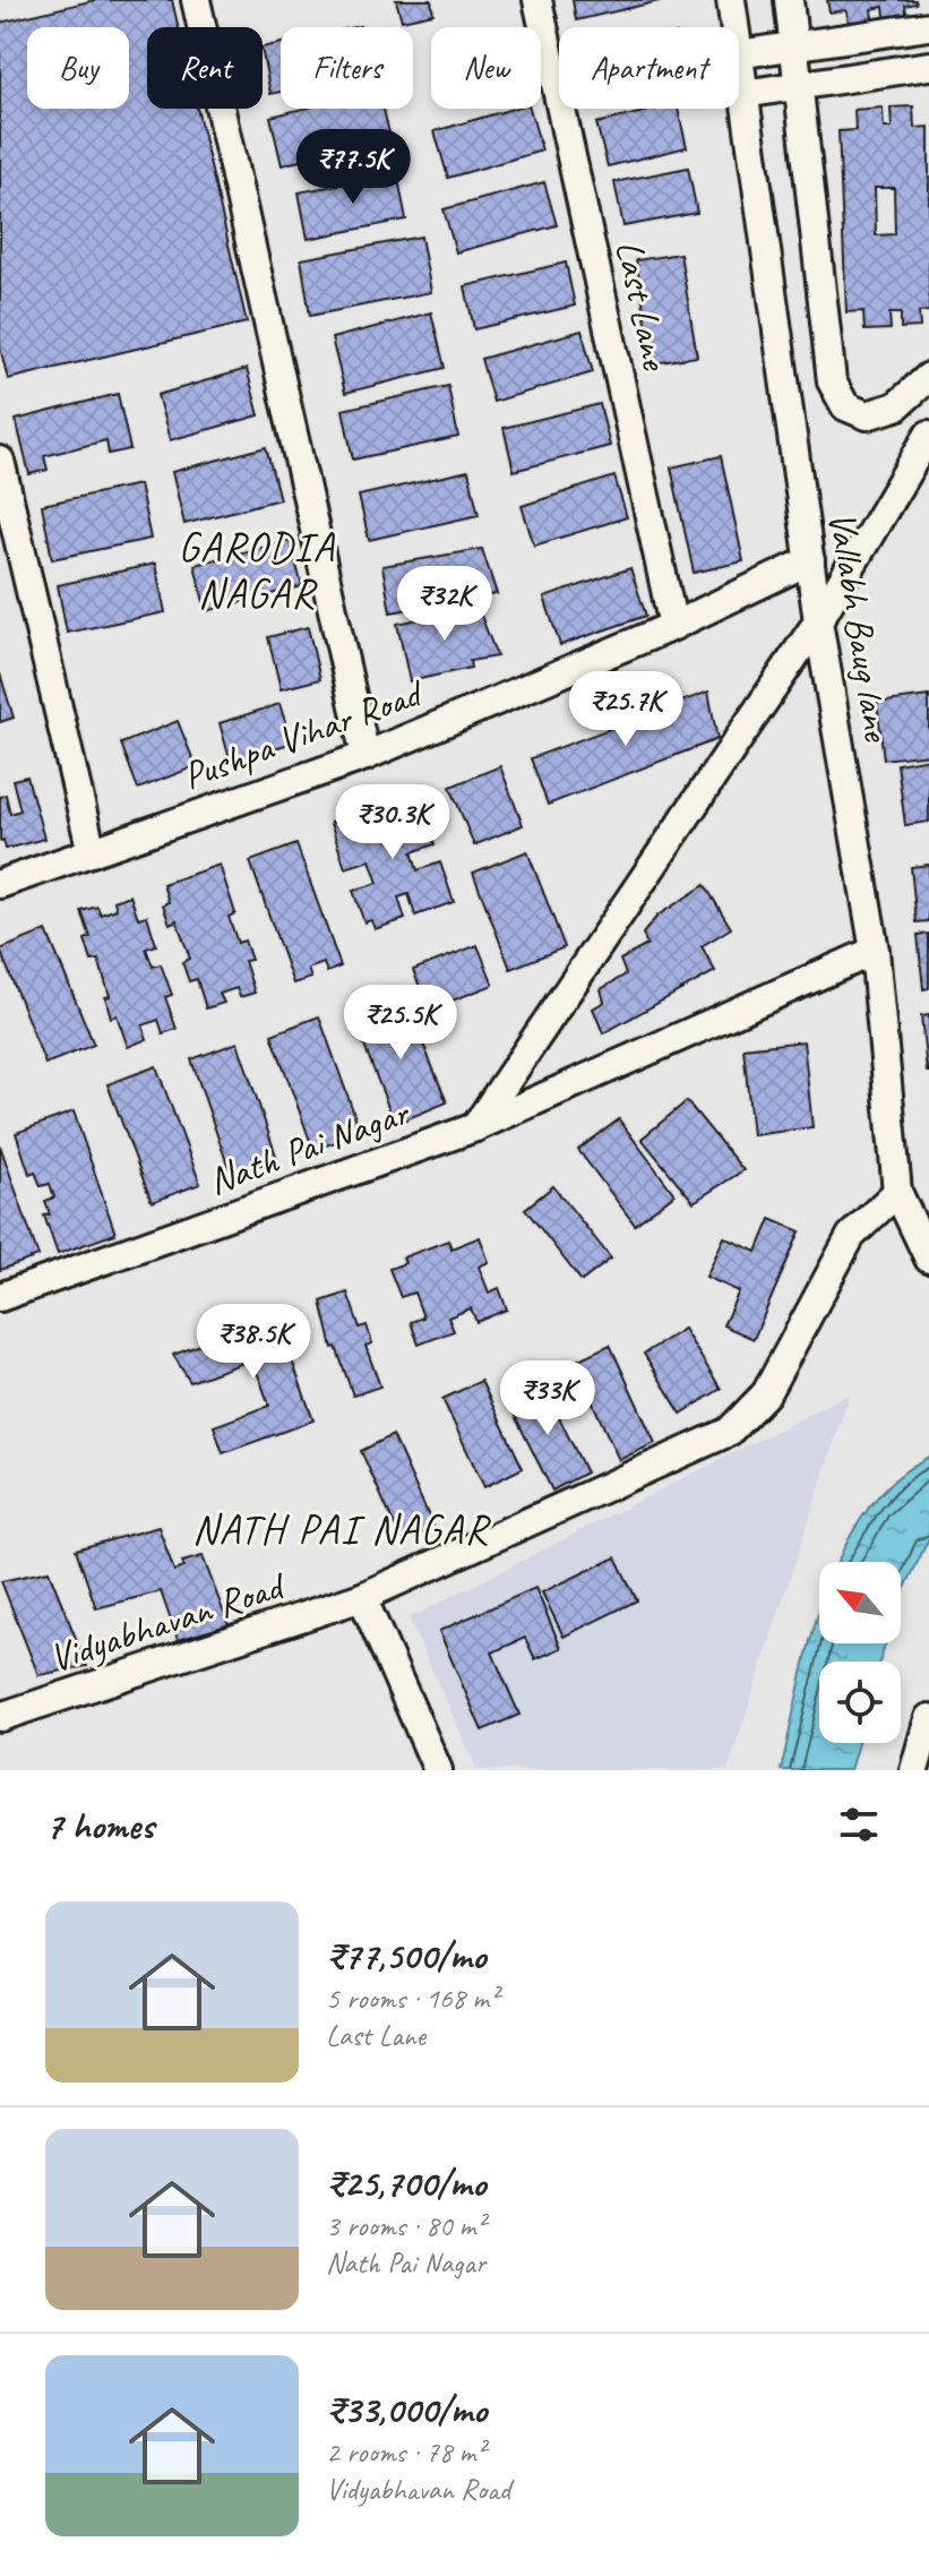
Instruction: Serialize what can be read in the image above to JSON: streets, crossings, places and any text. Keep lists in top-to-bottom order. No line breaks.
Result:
{"streets":{"street":["Last Lane","Vallabh Baug lane","Pushpa Vihar Road","Nath Pai Nagar","Vidyabhavan Road"]},"crossings":[["Last Lane","Pushpa Vihar Road"],["Vallabh Baug lane","Pushpa Vihar Road"],["Vallabh Baug lane","Nath Pai Nagar"],["Vallabh Baug lane","Vidyabhavan Road"]],"districts":["GARODIA NAGAR","NATH PAI NAGAR"],"north":"top left","page":{"chip":["Buy","Rent","Filters","New","Apartment"],"price":["₹77.5K","₹32K","₹25.7K","₹30.3K","₹25.5K","₹38.5K","₹33K"],"heading":"7 homes","list":[{"name":"₹77,500/mo","note":"5 rooms · 168 m² · Last Lane"},{"name":"₹25,700/mo","note":"3 rooms · 80 m² · Nath Pai Nagar"},{"name":"₹33,000/mo","note":"2 rooms · 78 m² · Vidyabhavan Road"}]}}
